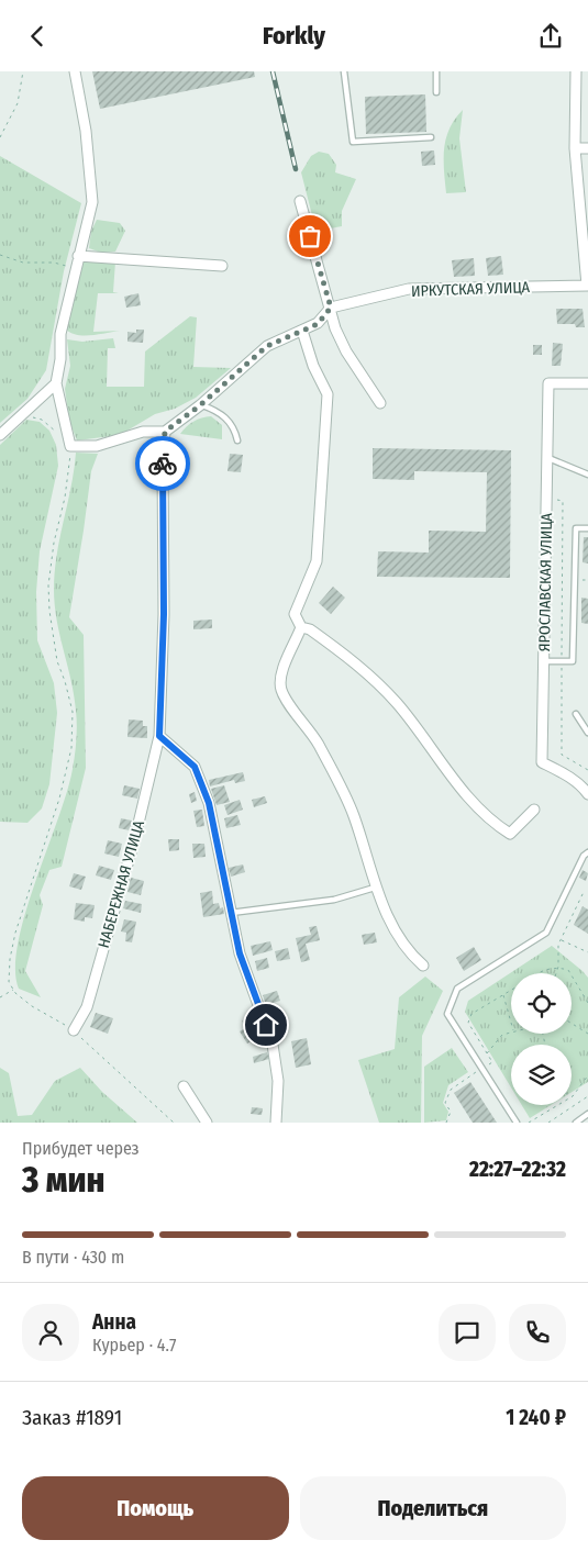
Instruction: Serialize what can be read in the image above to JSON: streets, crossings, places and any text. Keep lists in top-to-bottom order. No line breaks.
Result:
{"streets":{"street":["ИРКУТСКАЯ УЛИЦА","ЯРОСЛАВСКАЯ УЛИЦА","НАБЕРЕЖНАЯ УЛИЦА"]},"page":{"header":"Forkly","heading":["3 мин","Прибудет через","22:27–22:32"],"panel":["Анна","Курьер · 4.7","Заказ #1891","1 240 ₽"],"bar":"В пути · 430 m","buttons":["Помощь","Поделиться"]}}
